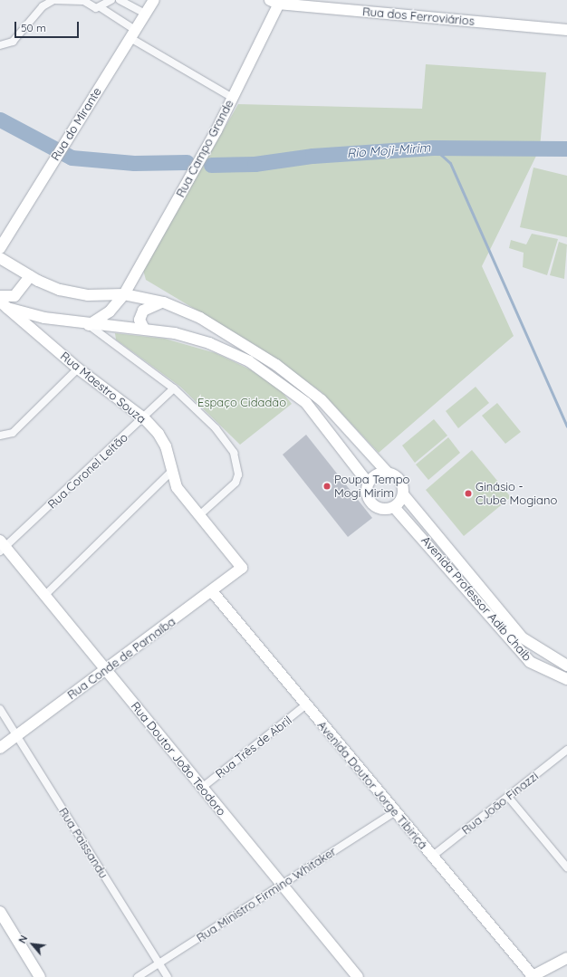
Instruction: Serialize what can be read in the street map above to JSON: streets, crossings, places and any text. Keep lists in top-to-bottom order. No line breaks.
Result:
{"streets":{"street":["Rua dos Ferroviários","Rua do Mirante","Rua Campo Grande","Rua Maestro Souza","Rua Coronel Leitão","Avenida Professor Adib Chaib","Rua Conde de Parnaíba","Rua Três de Abril","Rua Doutor João Teodoro","Avenida Doutor Jorge Tibiriçá","Rua João Finazzi","Rua Paissandu","Rua Ministro Firmino Whitaker"]},"crossings":[["Rua dos Ferroviários","Rua Campo Grande"],["Rua Maestro Souza","Rua Coronel Leitão"],["Rua Maestro Souza","Rua Conde de Parnaíba"],["Rua Coronel Leitão","Rua Doutor João Teodoro"],["Rua Conde de Parnaíba","Rua Doutor João Teodoro"],["Rua Conde de Parnaíba","Avenida Doutor Jorge Tibiriçá"],["Rua Conde de Parnaíba","Rua Paissandu"],["Rua Três de Abril","Rua Doutor João Teodoro"],["Rua Três de Abril","Avenida Doutor Jorge Tibiriçá"],["Rua Doutor João Teodoro","Rua Ministro Firmino Whitaker"],["Avenida Doutor Jorge Tibiriçá","Rua João Finazzi"],["Avenida Doutor Jorge Tibiriçá","Rua Ministro Firmino Whitaker"],["Rua Paissandu","Rua Ministro Firmino Whitaker"]],"water":["Rio Moji-Mirim"],"parks":["Espaço Cidadão"],"places":["Poupa Tempo Mogi Mirim","Ginásio - Clube Mogiano"],"scale_bar":"50 m","north":"top left"}
